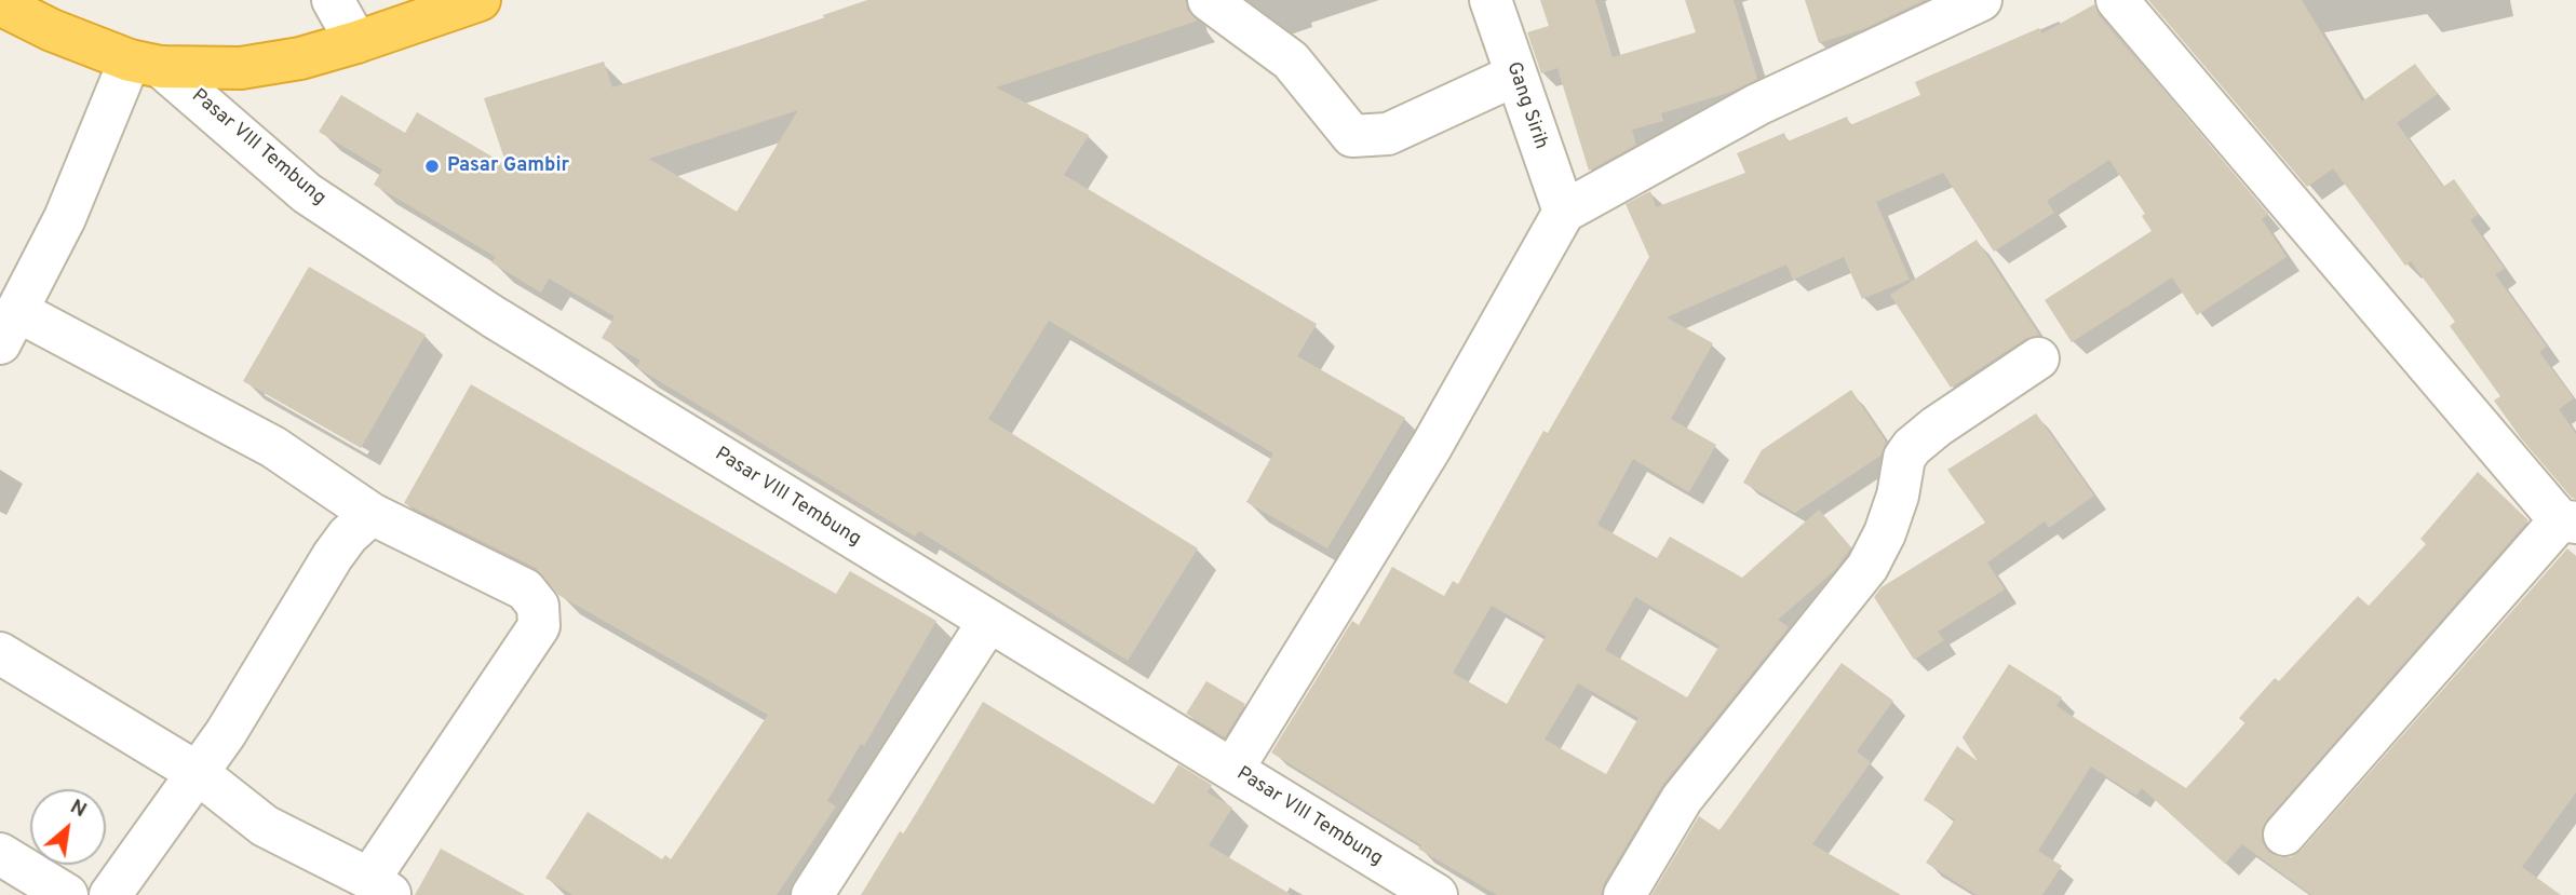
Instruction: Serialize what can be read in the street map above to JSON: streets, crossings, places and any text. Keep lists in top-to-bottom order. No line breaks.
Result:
{"streets":{"street":["Gang Sirih","Pasar VIII Tembung"]},"places":["Pasar Gambir"],"north":"top right"}
